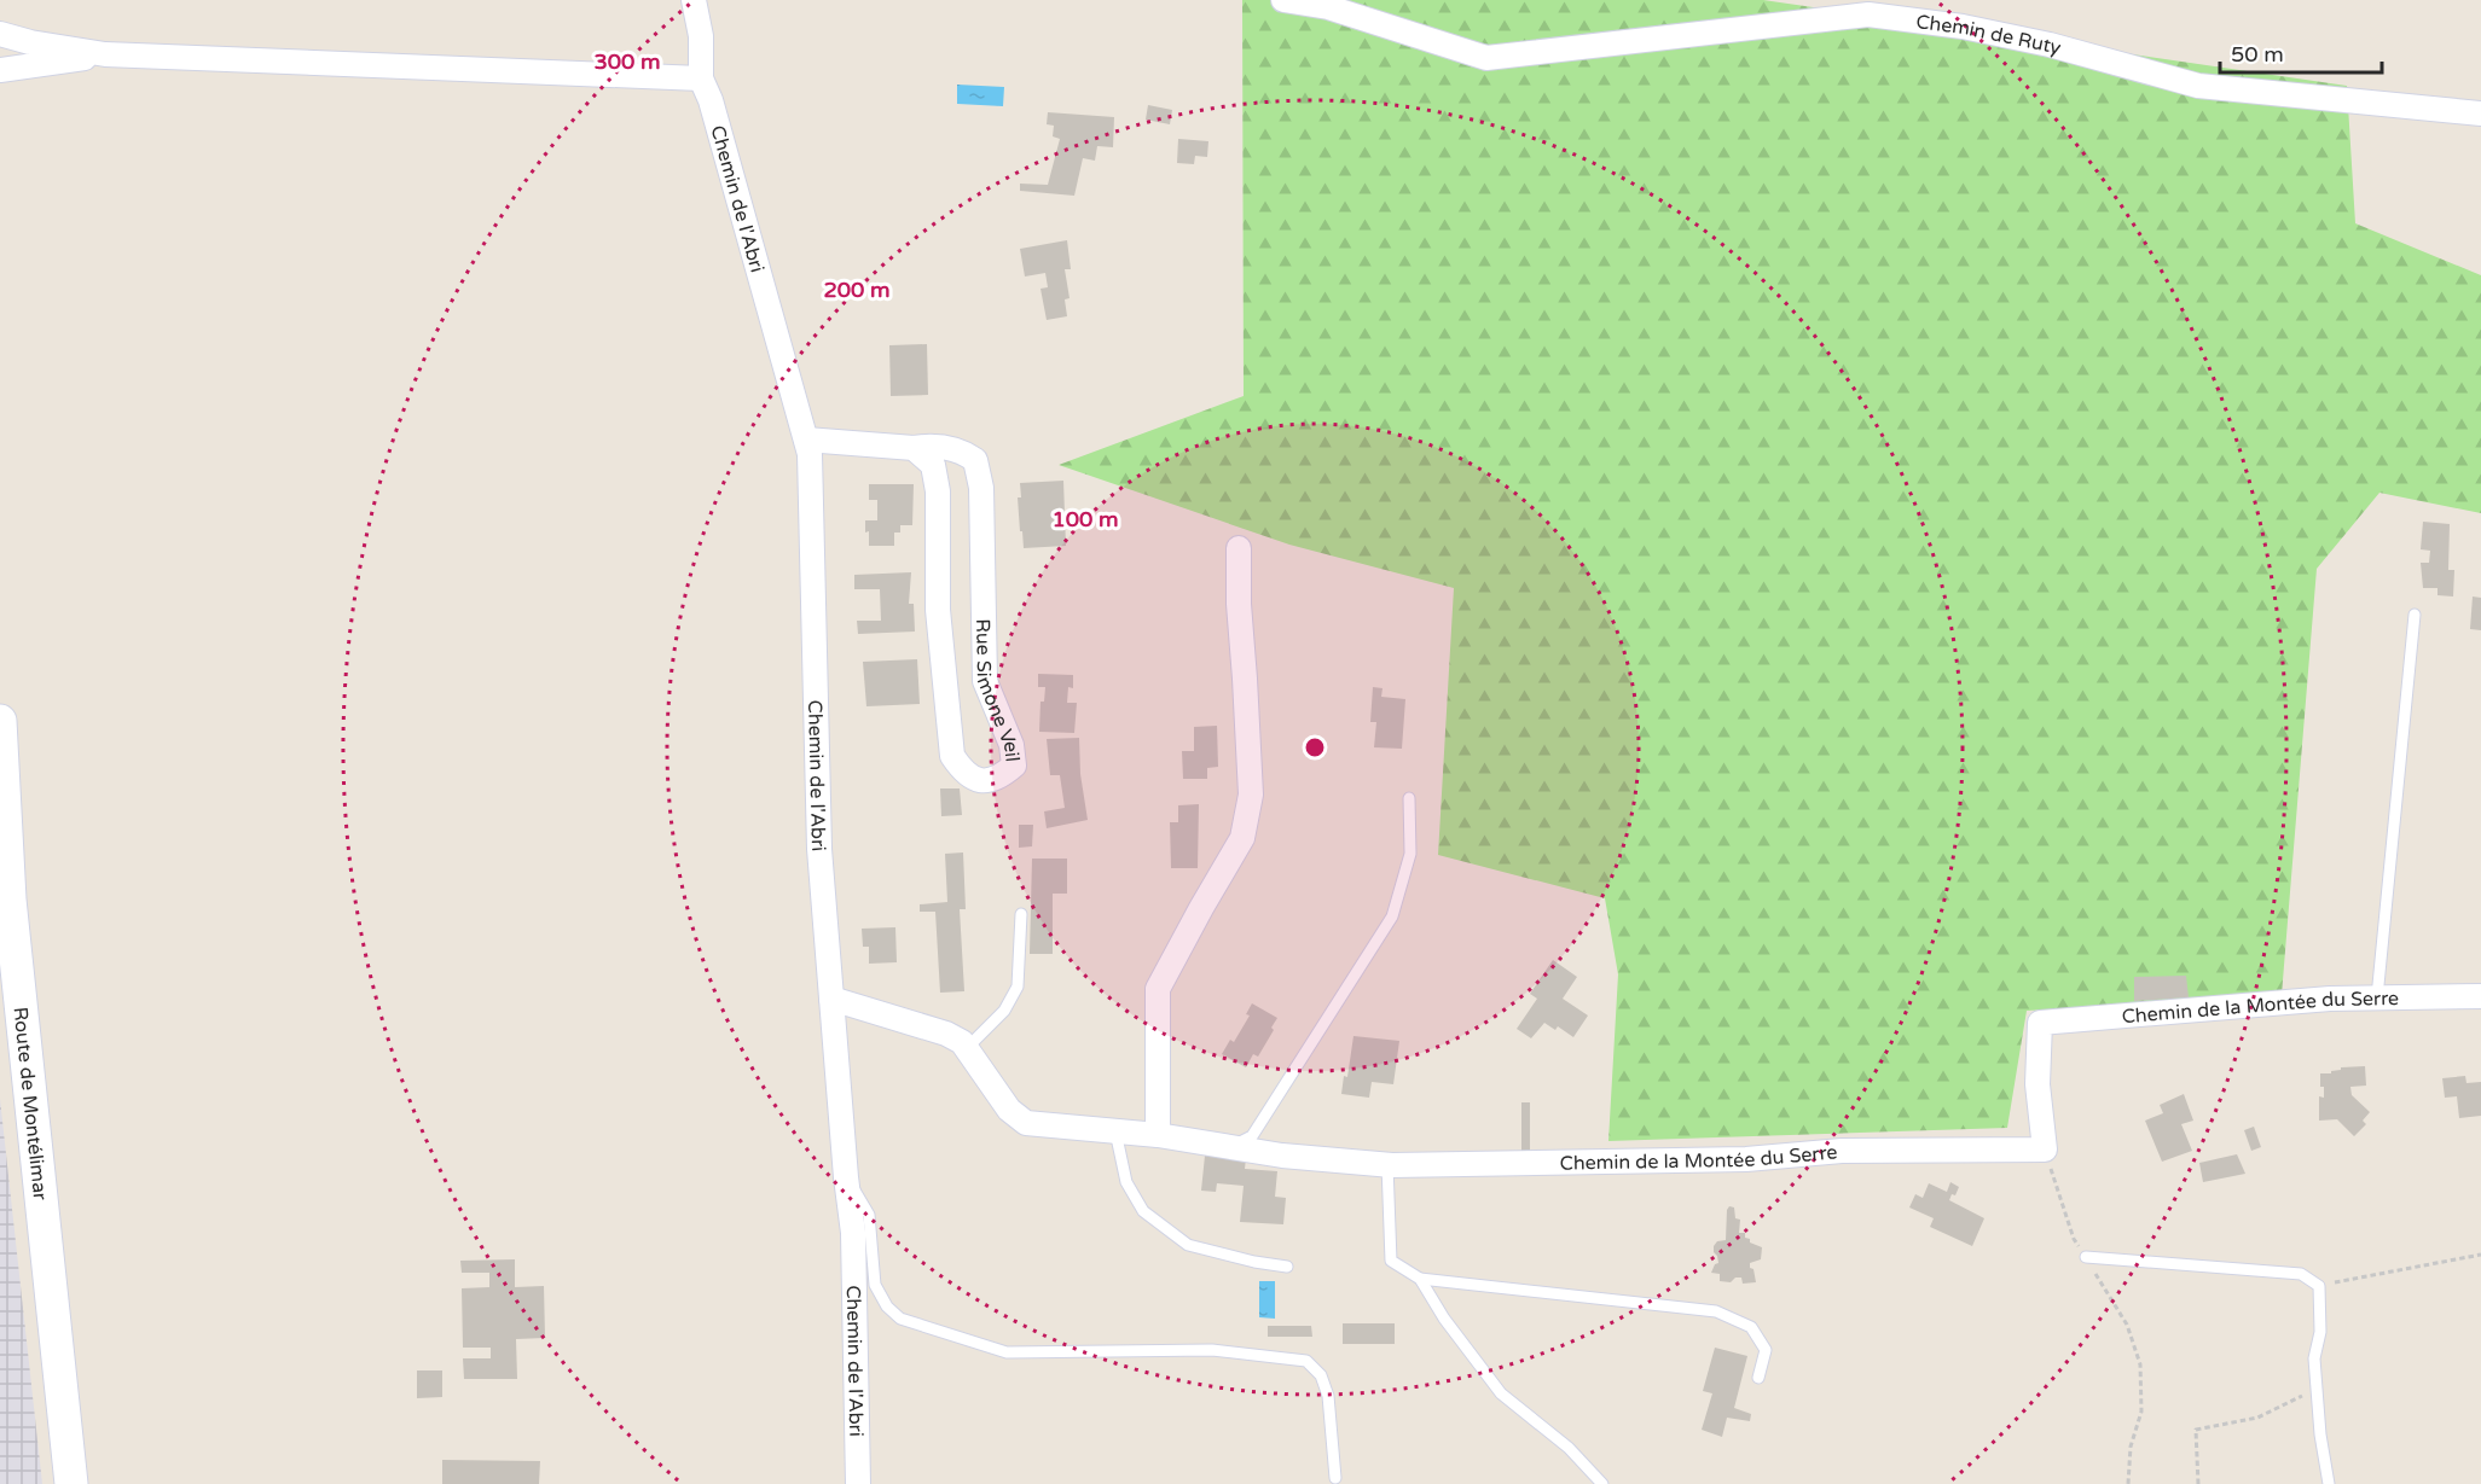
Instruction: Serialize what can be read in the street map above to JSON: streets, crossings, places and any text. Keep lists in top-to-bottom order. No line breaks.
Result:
{"streets":{"main road":["Route de Montélimar"],"street":["Chemin de Ruty","Chemin de l'Abri","Rue Simone Veil","Chemin de la Montée du Serre"]},"crossings":[["Chemin de l'Abri","Rue Simone Veil"],["Chemin de l'Abri","Chemin de la Montée du Serre"]],"scale_bar":"50 m","rings":["300 m","200 m","100 m"]}
